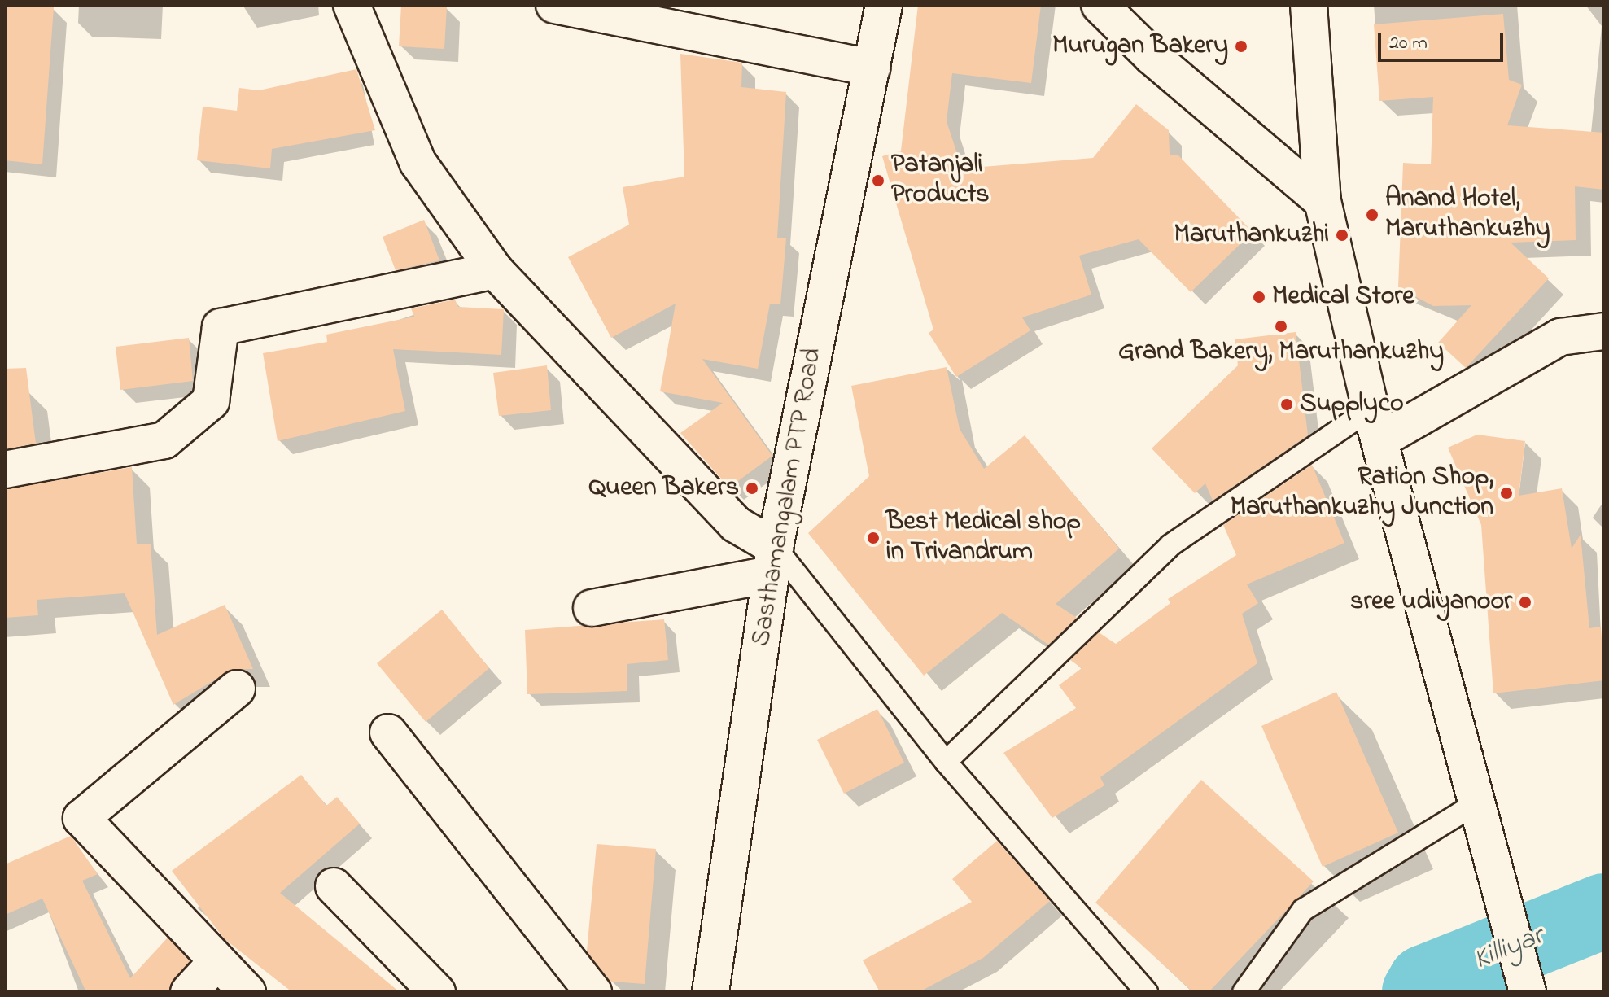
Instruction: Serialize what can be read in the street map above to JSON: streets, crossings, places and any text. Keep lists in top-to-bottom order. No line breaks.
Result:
{"streets":{"street":["Sasthamangalam PTP Road"]},"water":["Killiyar"],"places":["Murugan Bakery","Patanjali Products","Anand Hotel, Maruthankuzhy","Maruthankuzhi","Medical Store","Grand Bakery, Maruthankuzhy","Supplyco","Queen Bakers","Ration Shop, Maruthankuzhy Junction","Best Medical shop in Trivandrum","sree udiyanoor"],"scale_bar":"20 m"}
